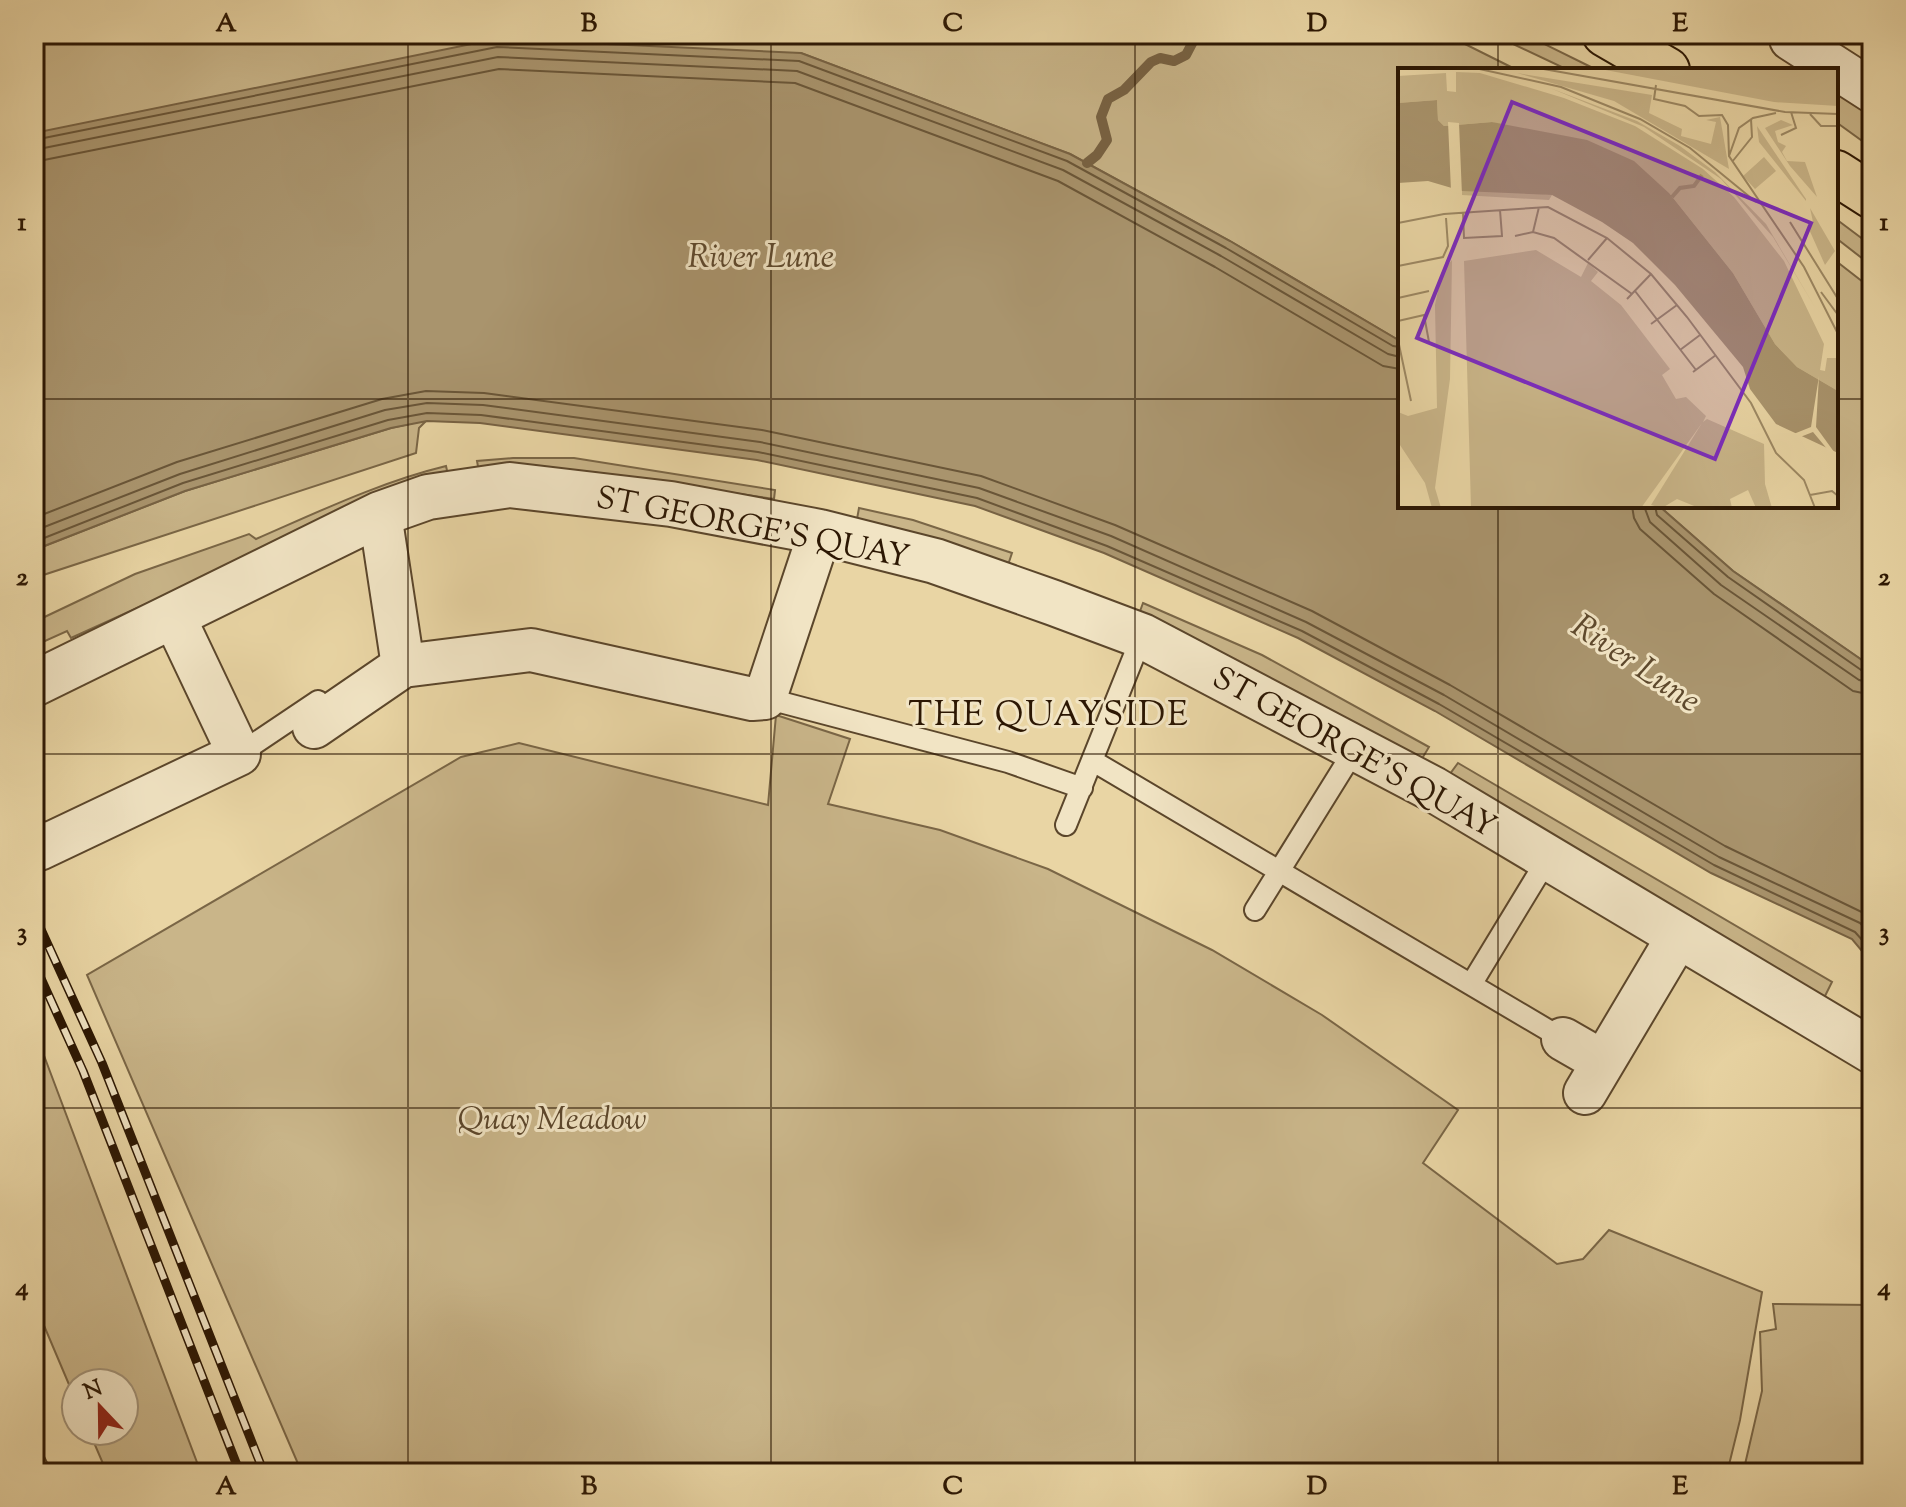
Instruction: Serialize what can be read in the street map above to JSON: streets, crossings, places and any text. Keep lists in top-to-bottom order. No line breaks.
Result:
{"streets":{"street":["ST GEORGE'S QUAY"]},"districts":["THE QUAYSIDE"],"water":["River Lune"],"parks":["Quay Meadow"],"north":"top","grid":{"columns":["A","B","C","D","E"],"rows":["1","2","3","4"]}}
